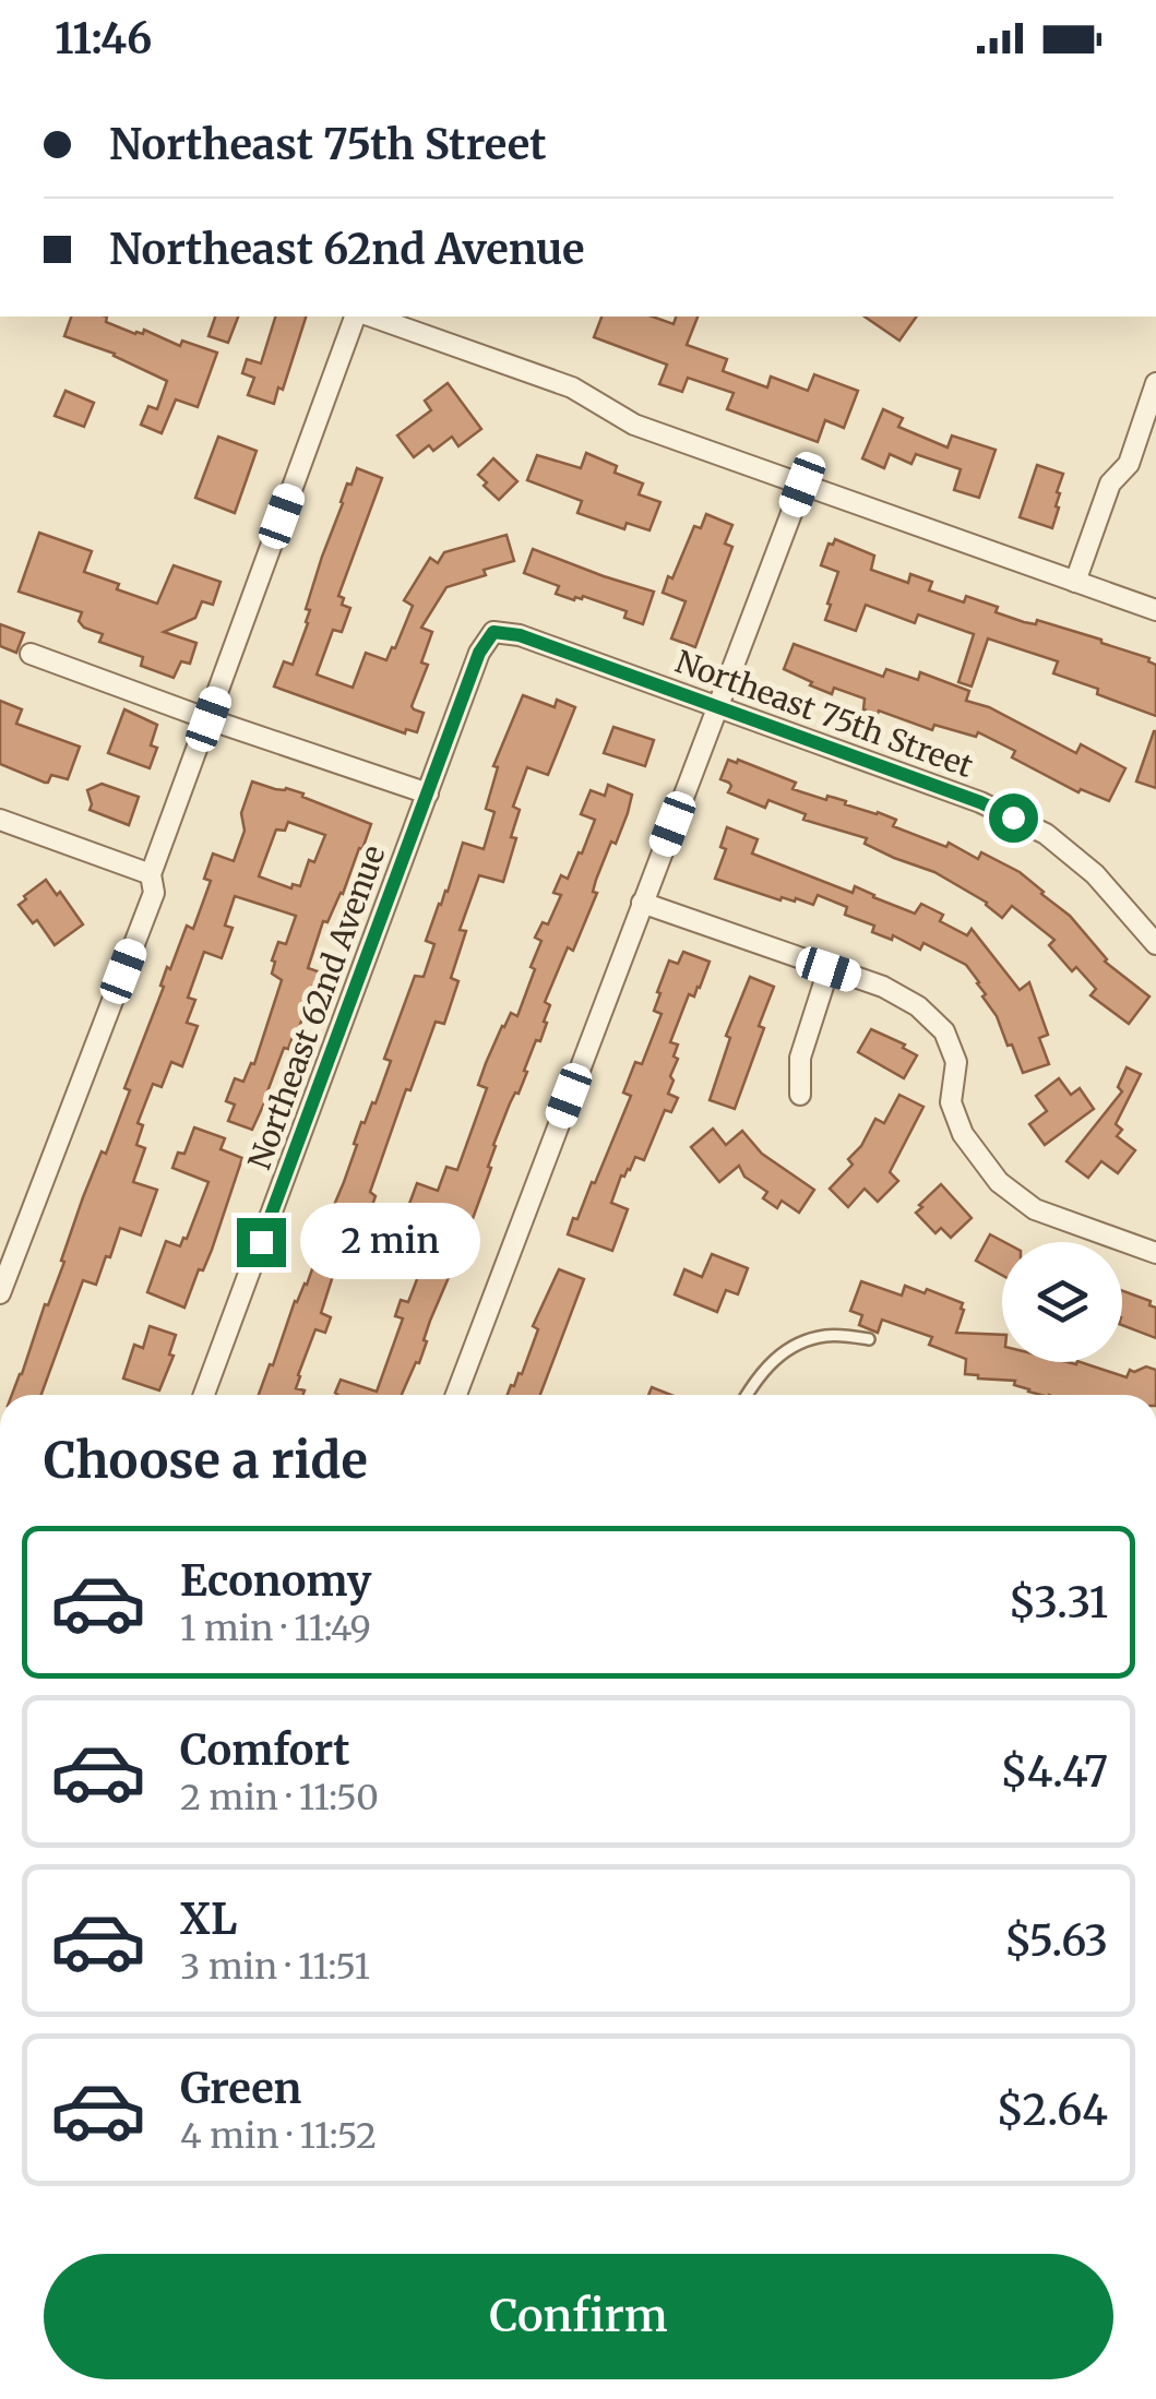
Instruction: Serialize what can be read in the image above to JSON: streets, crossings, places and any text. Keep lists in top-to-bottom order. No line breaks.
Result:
{"streets":{"street":["Northeast 75th Street","Northeast 62nd Avenue"]},"crossings":[["Northeast 75th Street","Northeast 62nd Avenue"]],"page":{"status":"11:46","banner":["Northeast 75th Street","Northeast 62nd Avenue"],"bubble":"2 min","heading":"Choose a ride","list":[{"name":"Economy","note":"1 min · 11:49","value":"$3.31"},{"name":"Comfort","note":"2 min · 11:50","value":"$4.47"},{"name":"XL","note":"3 min · 11:51","value":"$5.63"},{"name":"Green","note":"4 min · 11:52","value":"$2.64"}],"buttons":"Confirm"}}
